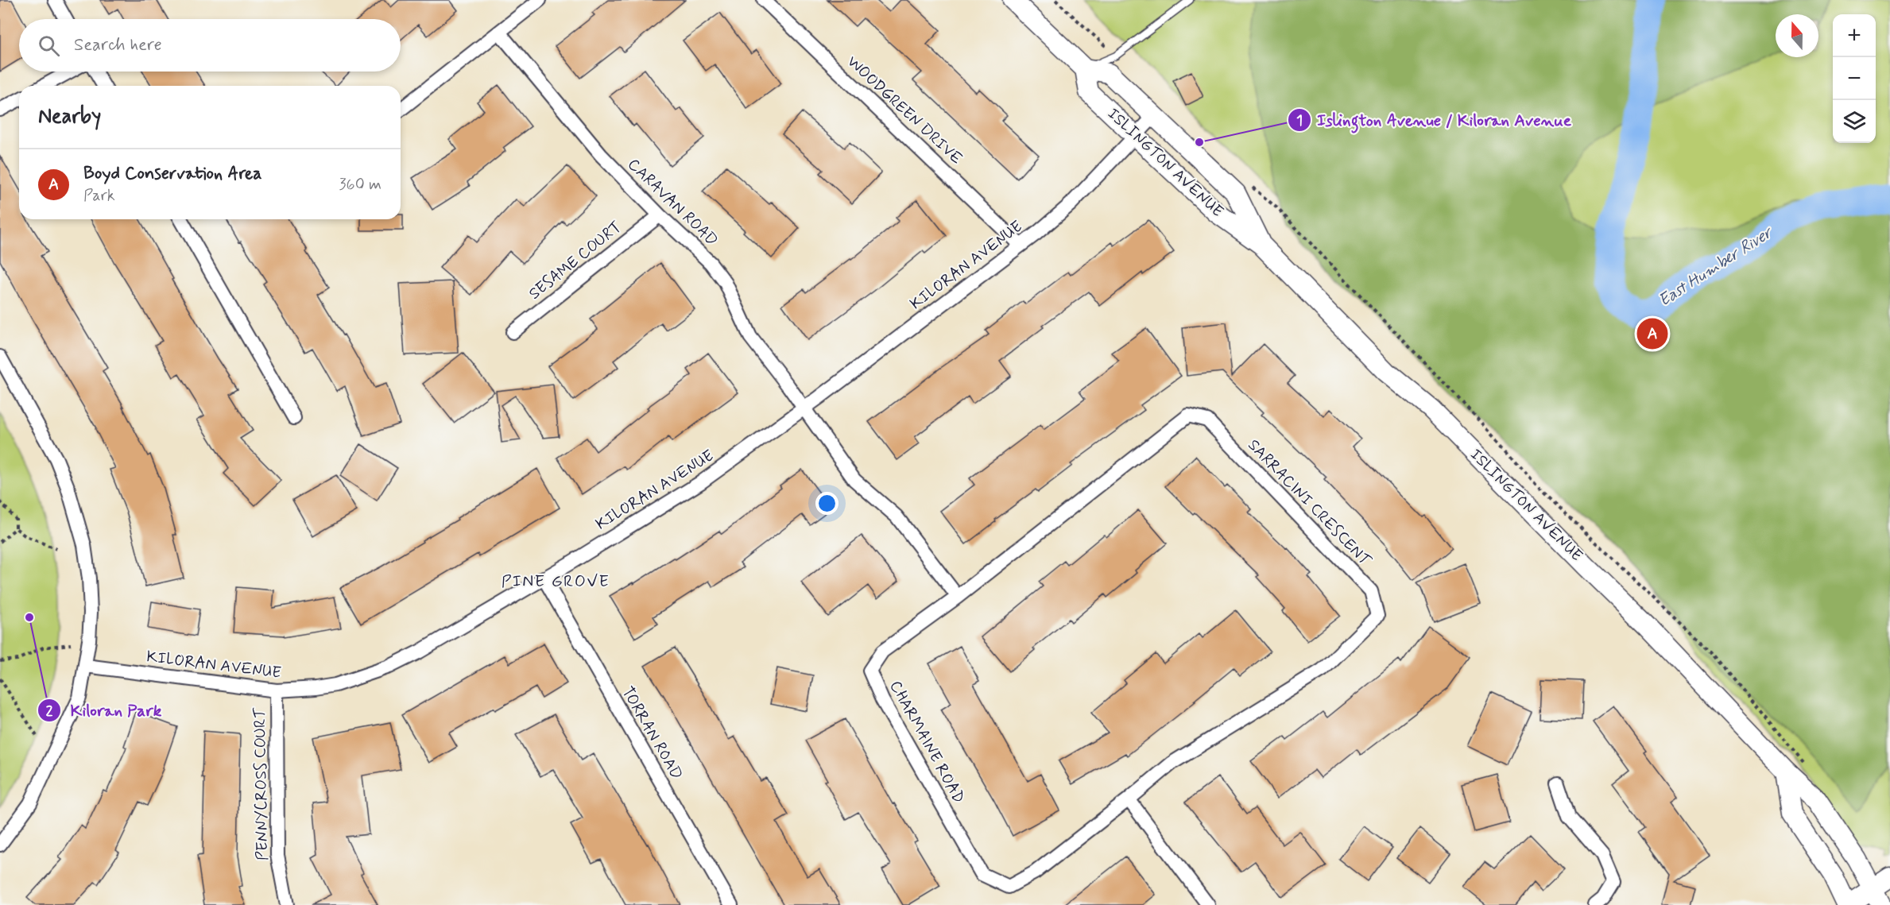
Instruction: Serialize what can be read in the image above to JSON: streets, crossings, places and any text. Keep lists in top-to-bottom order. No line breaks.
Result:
{"streets":{"main road":["ISLINGTON AVENUE"],"street":["WOODGREEN DRIVE","CARAVAN ROAD","SESAME COURT","KILORAN AVENUE","SARRACINI CRESCENT","TORRAN ROAD","CHARMAINE ROAD","PENNYCROSS COURT"]},"crossings":[["WOODGREEN DRIVE","KILORAN AVENUE"],["ISLINGTON AVENUE","KILORAN AVENUE"],["CARAVAN ROAD","SESAME COURT"],["CARAVAN ROAD","KILORAN AVENUE"],["KILORAN AVENUE","TORRAN ROAD"],["KILORAN AVENUE","PENNYCROSS COURT"],["SARRACINI CRESCENT","CHARMAINE ROAD"]],"districts":["PINE GROVE"],"water":["East Humber River"],"places":["Islington Avenue / Kiloran Avenue","Kiloran Park"],"north":"top","page":{"map_buttons":["+","−"],"search":"Search here","heading":"Nearby","list":[{"mark":"A","name":"Boyd Conservation Area","note":"Park","value":"360 m"}],"pins":"A"}}
